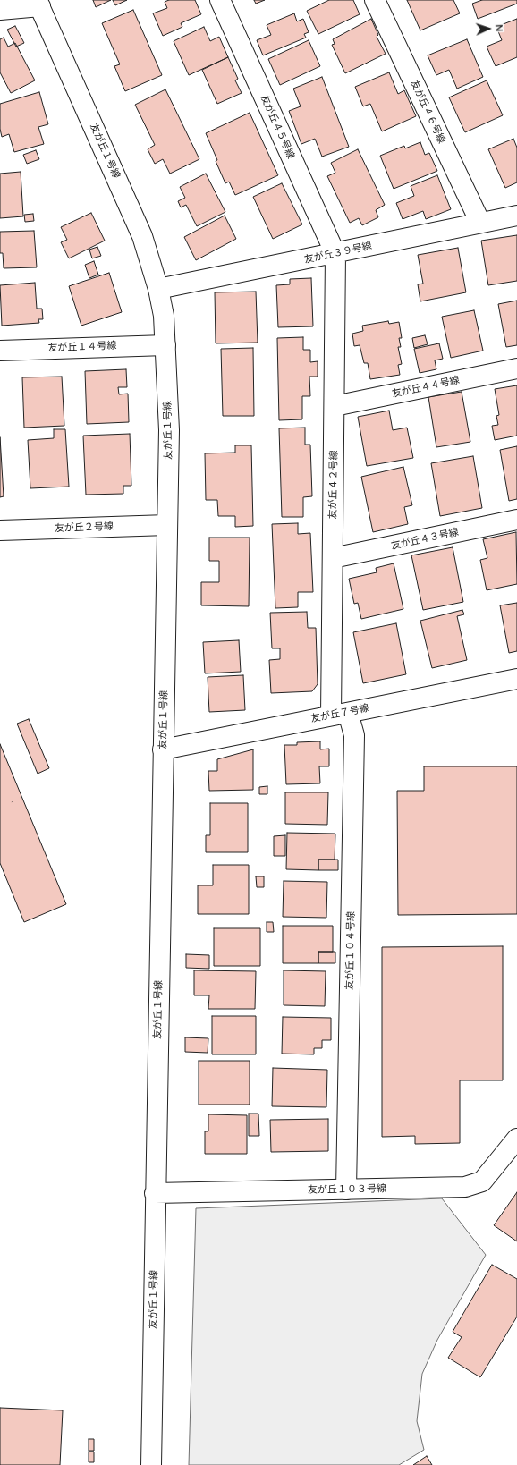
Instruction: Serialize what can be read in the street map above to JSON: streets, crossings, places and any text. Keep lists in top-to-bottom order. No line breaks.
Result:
{"streets":{"street":["友が丘４６号線","友が丘４５号線","友が丘１号線","友が丘３９号線","友が丘１４号線","友が丘４４号線","友が丘４２号線","友が丘２号線","友が丘４３号線","友が丘７号線","友が丘１０４号線","友が丘１０３号線"]},"crossings":[["友が丘４６号線","友が丘３９号線"],["友が丘４５号線","友が丘３９号線"],["友が丘４５号線","友が丘４２号線"],["友が丘１号線","友が丘３９号線"],["友が丘１号線","友が丘１４号線"],["友が丘１号線","友が丘２号線"],["友が丘１号線","友が丘７号線"],["友が丘１号線","友が丘１０３号線"],["友が丘３９号線","友が丘４２号線"],["友が丘４４号線","友が丘４２号線"],["友が丘４２号線","友が丘４３号線"],["友が丘４２号線","友が丘７号線"],["友が丘４２号線","友が丘１０４号線"],["友が丘７号線","友が丘１０４号線"],["友が丘１０４号線","友が丘１０３号線"]],"house_numbers":["1"],"north":"right"}
